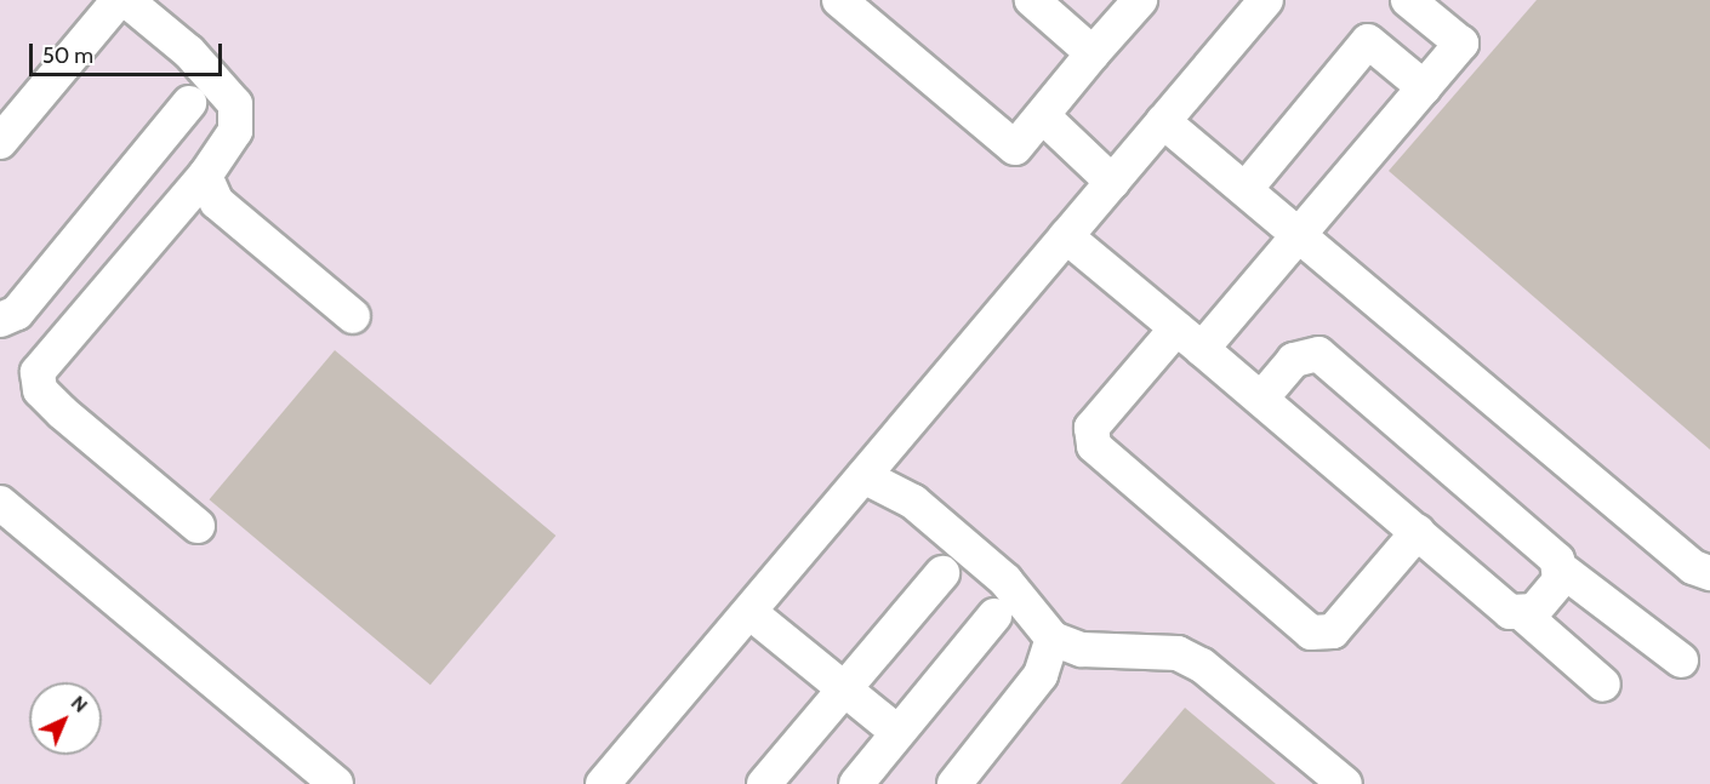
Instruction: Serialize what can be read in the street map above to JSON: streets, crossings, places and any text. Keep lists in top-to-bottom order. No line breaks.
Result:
{"scale_bar":"50 m","north":"top right"}
